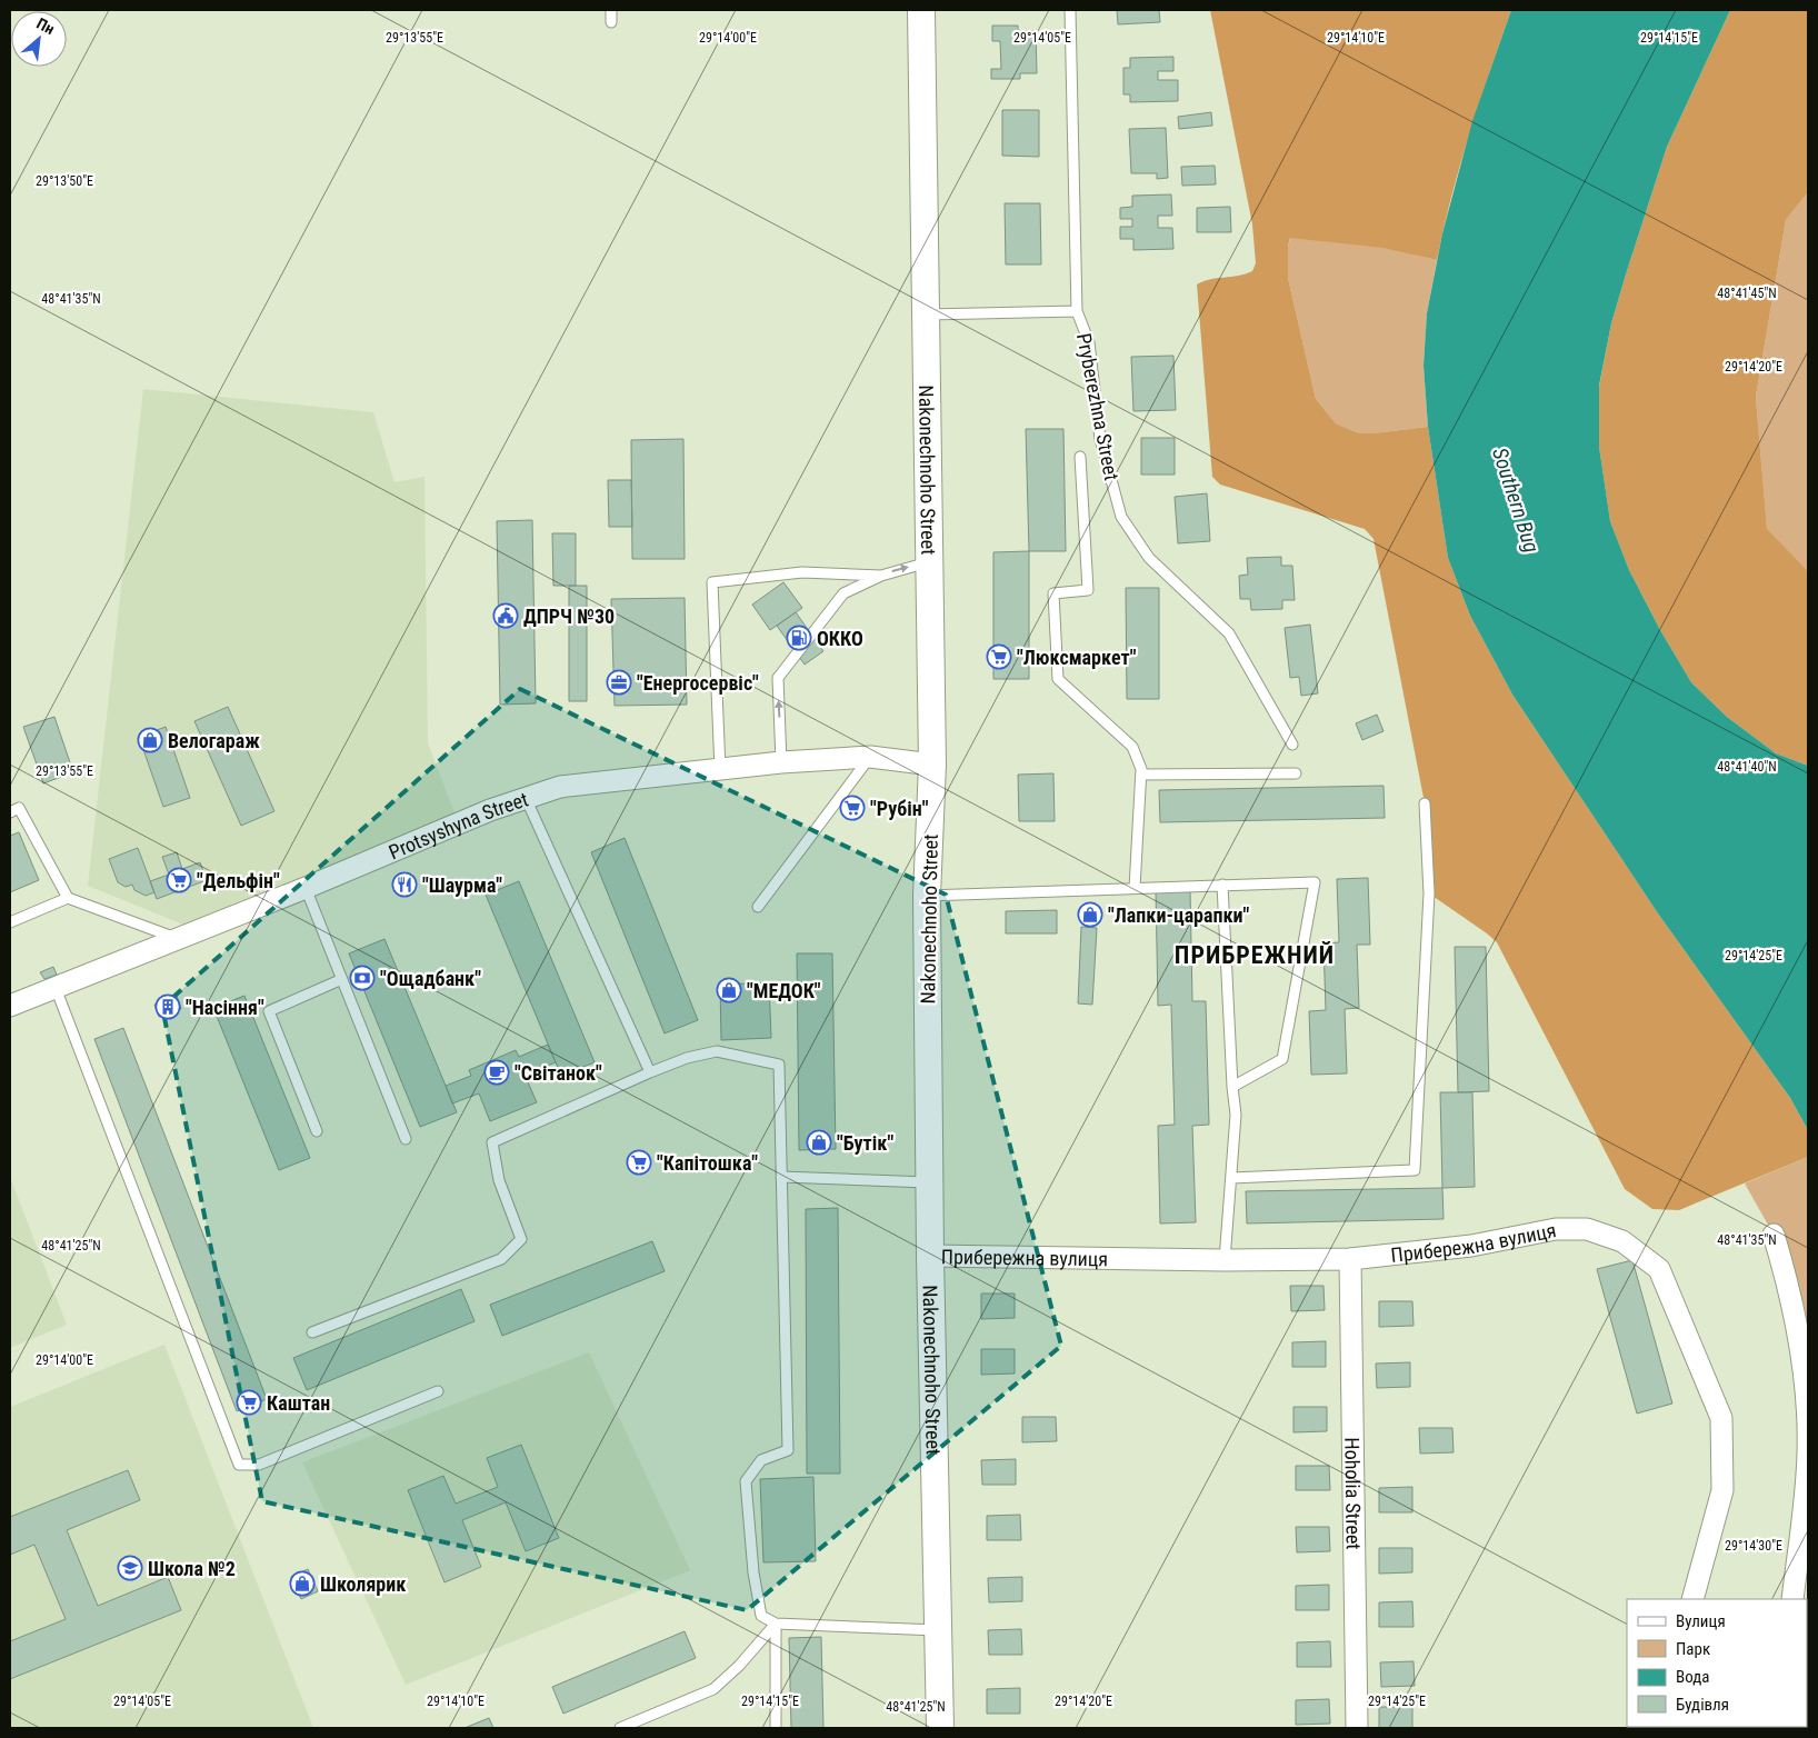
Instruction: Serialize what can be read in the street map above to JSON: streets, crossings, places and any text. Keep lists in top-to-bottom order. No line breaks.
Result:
{"streets":{"street":["Nakonechnoho Street","Protsyshyna Street","Прибережна вулиця","Hoholia Street"],"lane":["Pryberezhna Street"]},"crossings":[["Nakonechnoho Street","Protsyshyna Street"],["Nakonechnoho Street","Прибережна вулиця"],["Прибережна вулиця","Hoholia Street"]],"districts":["ПРИБРЕЖНИЙ"],"water":["Southern Bug"],"places":{"public building":["ДПРЧ №30"],"fuel station":["ОККО"],"supermarket":["\"Люксмаркет\"","\"Рубін\"","\"Дельфін\"","\"Капітошка\"","Каштан"],"office":["\"Енергосервіс\""],"shop":["Велогараж","\"Лапки-царапки\"","\"МЕДОК\"","\"Бутік\"","Школярик"],"restaurant":["\"Шаурма\""],"bank":["\"Ощадбанк\""],"building":["\"Насіння\""],"cafe":["\"Світанок\""],"school or university":["Школа №2"]},"legend":["Вулиця","Парк","Вода","Будівля"],"north":"top right","coordinates":["29°13'55\"E","29°14'00\"E","29°14'05\"E","29°14'10\"E","29°14'15\"E","29°13'50\"E","48°41'45\"N","48°41'35\"N","29°14'20\"E","48°41'40\"N","29°14'25\"E","48°41'25\"N","29°14'30\"E"]}
